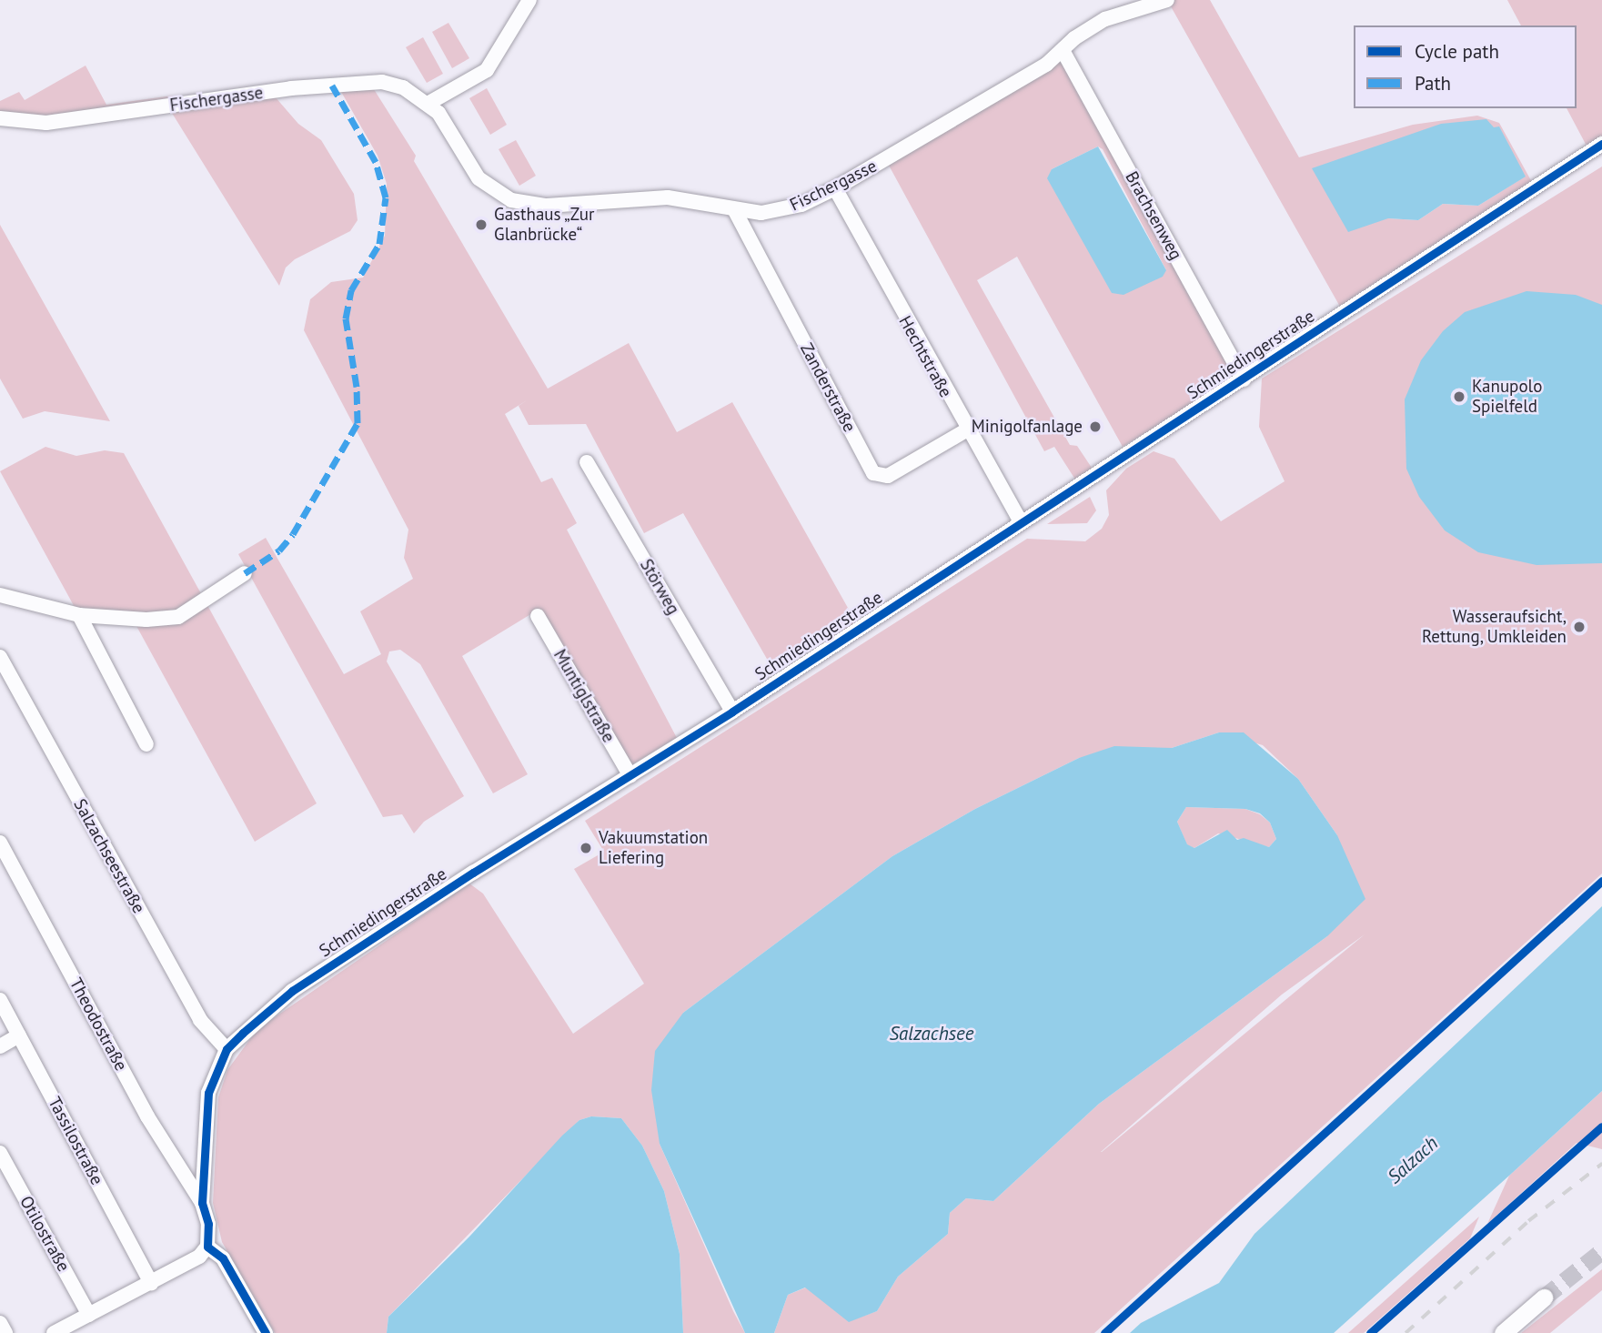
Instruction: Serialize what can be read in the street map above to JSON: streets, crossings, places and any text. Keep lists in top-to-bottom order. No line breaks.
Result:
{"streets":{"street":["Fischergasse","Brachsenweg","Schmiedingerstraße","Hechtstraße","Zanderstraße","Störweg","Muntiglstraße","Salzachseestraße","Theodostraße","Tassilostraße","Otilostraße"]},"crossings":[["Fischergasse","Brachsenweg"],["Fischergasse","Hechtstraße"],["Fischergasse","Zanderstraße"],["Brachsenweg","Schmiedingerstraße"],["Schmiedingerstraße","Hechtstraße"],["Schmiedingerstraße","Störweg"],["Schmiedingerstraße","Muntiglstraße"],["Schmiedingerstraße","Salzachseestraße"],["Schmiedingerstraße","Theodostraße"],["Hechtstraße","Zanderstraße"]],"water":["Salzachsee","Salzach"],"places":["Gasthaus „Zur Glanbrücke“","Kanupolo Spielfeld","Minigolfanlage","Wasseraufsicht, Rettung, Umkleiden","Vakuumstation Liefering"],"legend":["Cycle path","Path"]}
